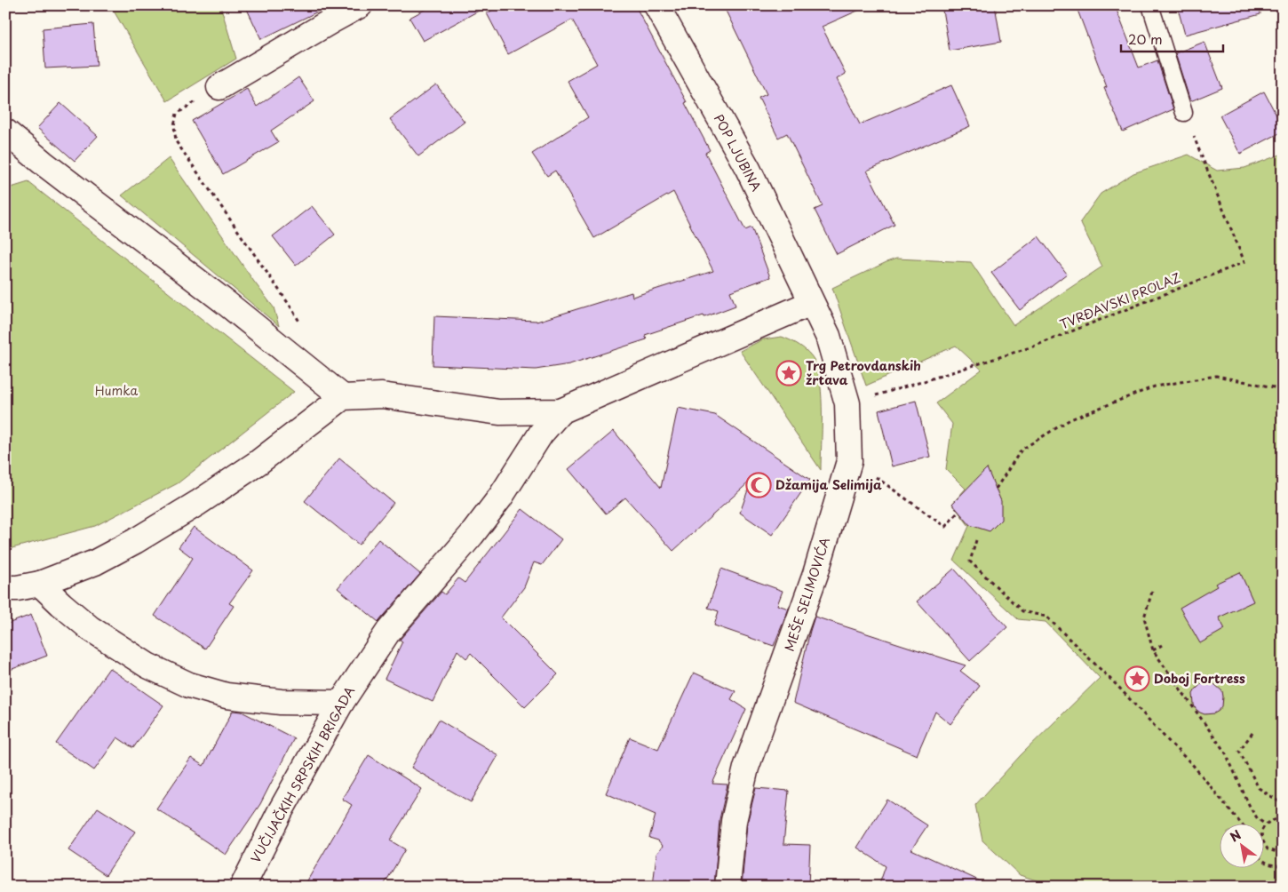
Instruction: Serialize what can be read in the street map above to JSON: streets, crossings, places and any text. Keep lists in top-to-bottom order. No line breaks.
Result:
{"streets":{"street":["POP LJUBINA","MEŠE SELIMOVIĆA","VUČIJAČKIH SRPSKIH BRIGADA"],"path":["TVRĐAVSKI PROLAZ"]},"crossings":[["POP LJUBINA","MEŠE SELIMOVIĆA"],["TVRĐAVSKI PROLAZ","MEŠE SELIMOVIĆA"]],"parks":["Humka"],"places":{"place":["Trg Petrovdanskih žrtava","Doboj Fortress"],"mosque":["Džamija Selimija"]},"scale_bar":"20 m","north":"top left"}
